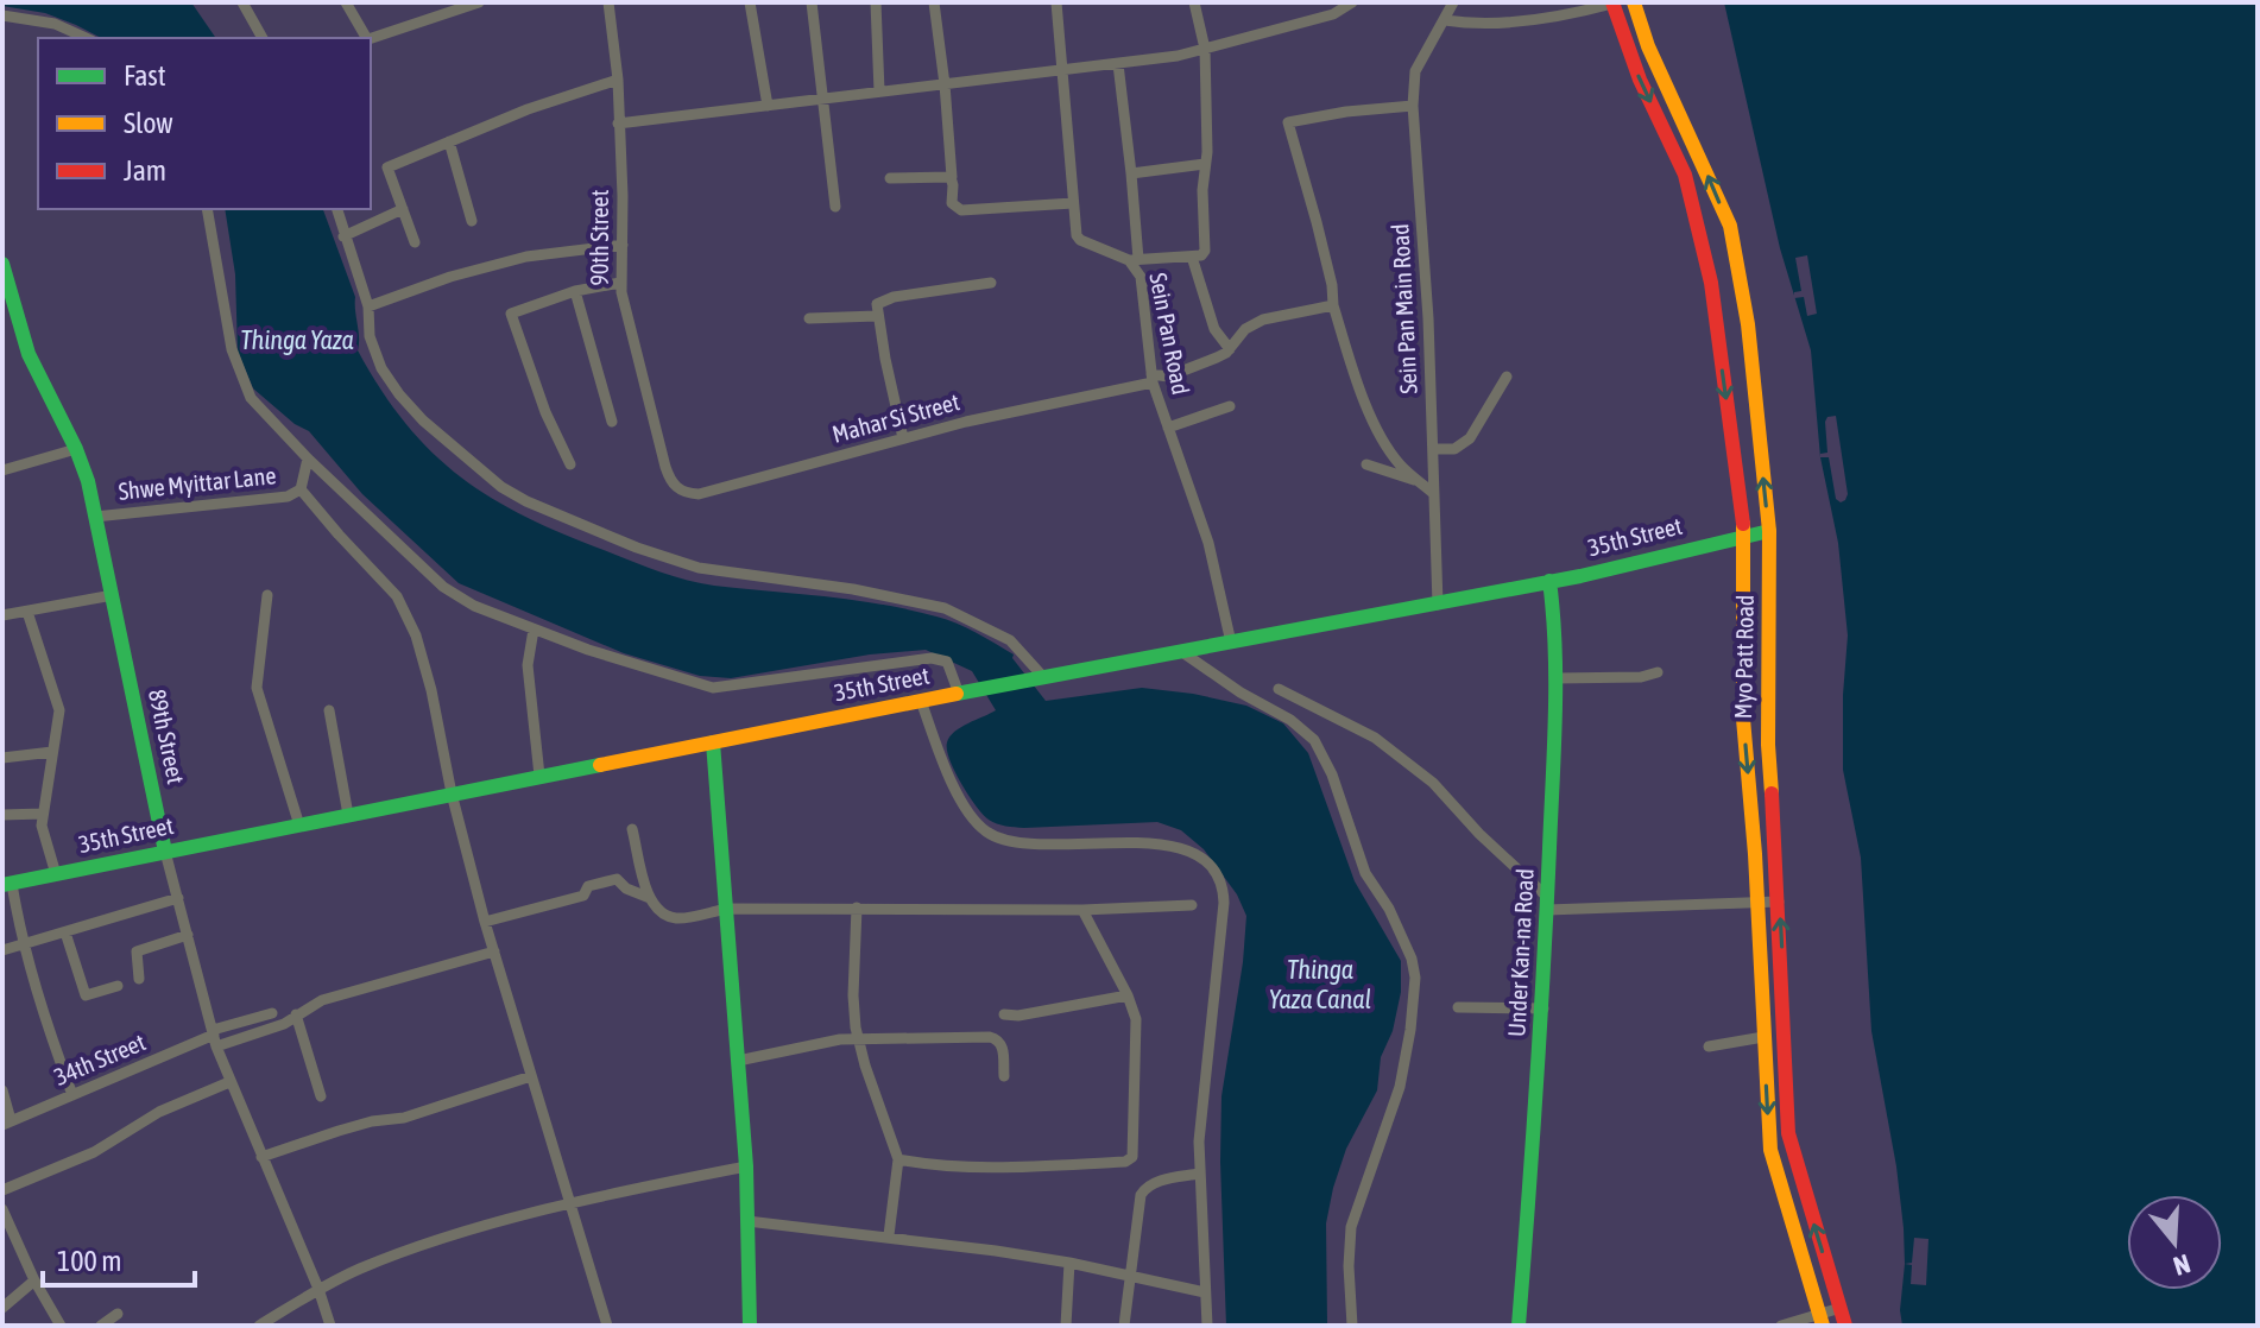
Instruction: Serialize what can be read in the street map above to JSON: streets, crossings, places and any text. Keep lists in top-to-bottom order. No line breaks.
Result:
{"streets":{"main road":["35th Street","Myo Patt Road","89th Street","Under Kan-na Road"],"street":["90th Street","Sein Pan Main Road","Sein Pan Road","Mahar Si Street","Shwe Myittar Lane","34th Street"]},"crossings":[["90th Street","Mahar Si Street"],["Sein Pan Main Road","35th Street"],["Sein Pan Road","Mahar Si Street"],["Sein Pan Road","35th Street"],["Shwe Myittar Lane","89th Street"],["35th Street","Myo Patt Road"],["35th Street","89th Street"],["35th Street","Under Kan-na Road"],["89th Street","34th Street"]],"water":["Thinga Yaza","Thinga Yaza Canal"],"legend":["Fast","Slow","Jam"],"scale_bar":"100 m","north":"bottom"}
